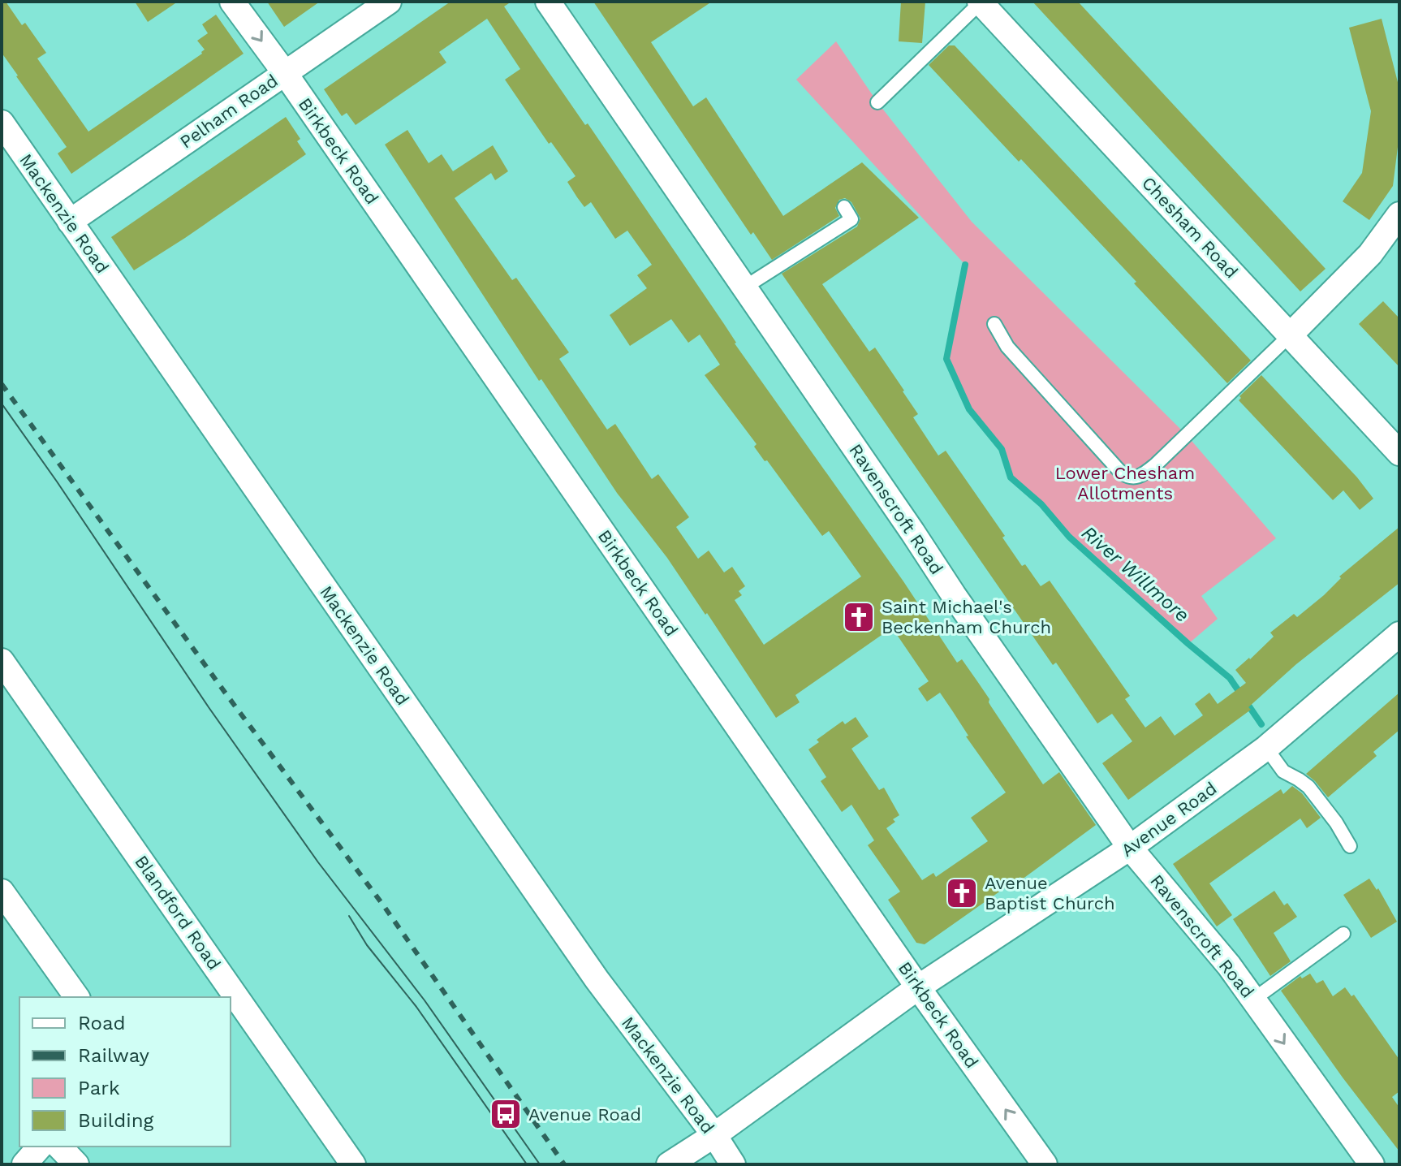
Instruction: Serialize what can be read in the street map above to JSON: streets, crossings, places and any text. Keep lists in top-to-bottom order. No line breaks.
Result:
{"streets":{"street":["Pelham Road","Birkbeck Road","Mackenzie Road","Chesham Road","Ravenscroft Road","Avenue Road","Blandford Road"]},"crossings":[["Pelham Road","Birkbeck Road"],["Pelham Road","Mackenzie Road"],["Birkbeck Road","Avenue Road"],["Mackenzie Road","Avenue Road"],["Ravenscroft Road","Avenue Road"]],"water":["River Willmore"],"parks":["Lower Chesham Allotments"],"places":{"church":["Saint Michael's Beckenham Church","Avenue Baptist Church"],"bus stop":["Avenue Road"]},"legend":["Road","Railway","Park","Building"]}
